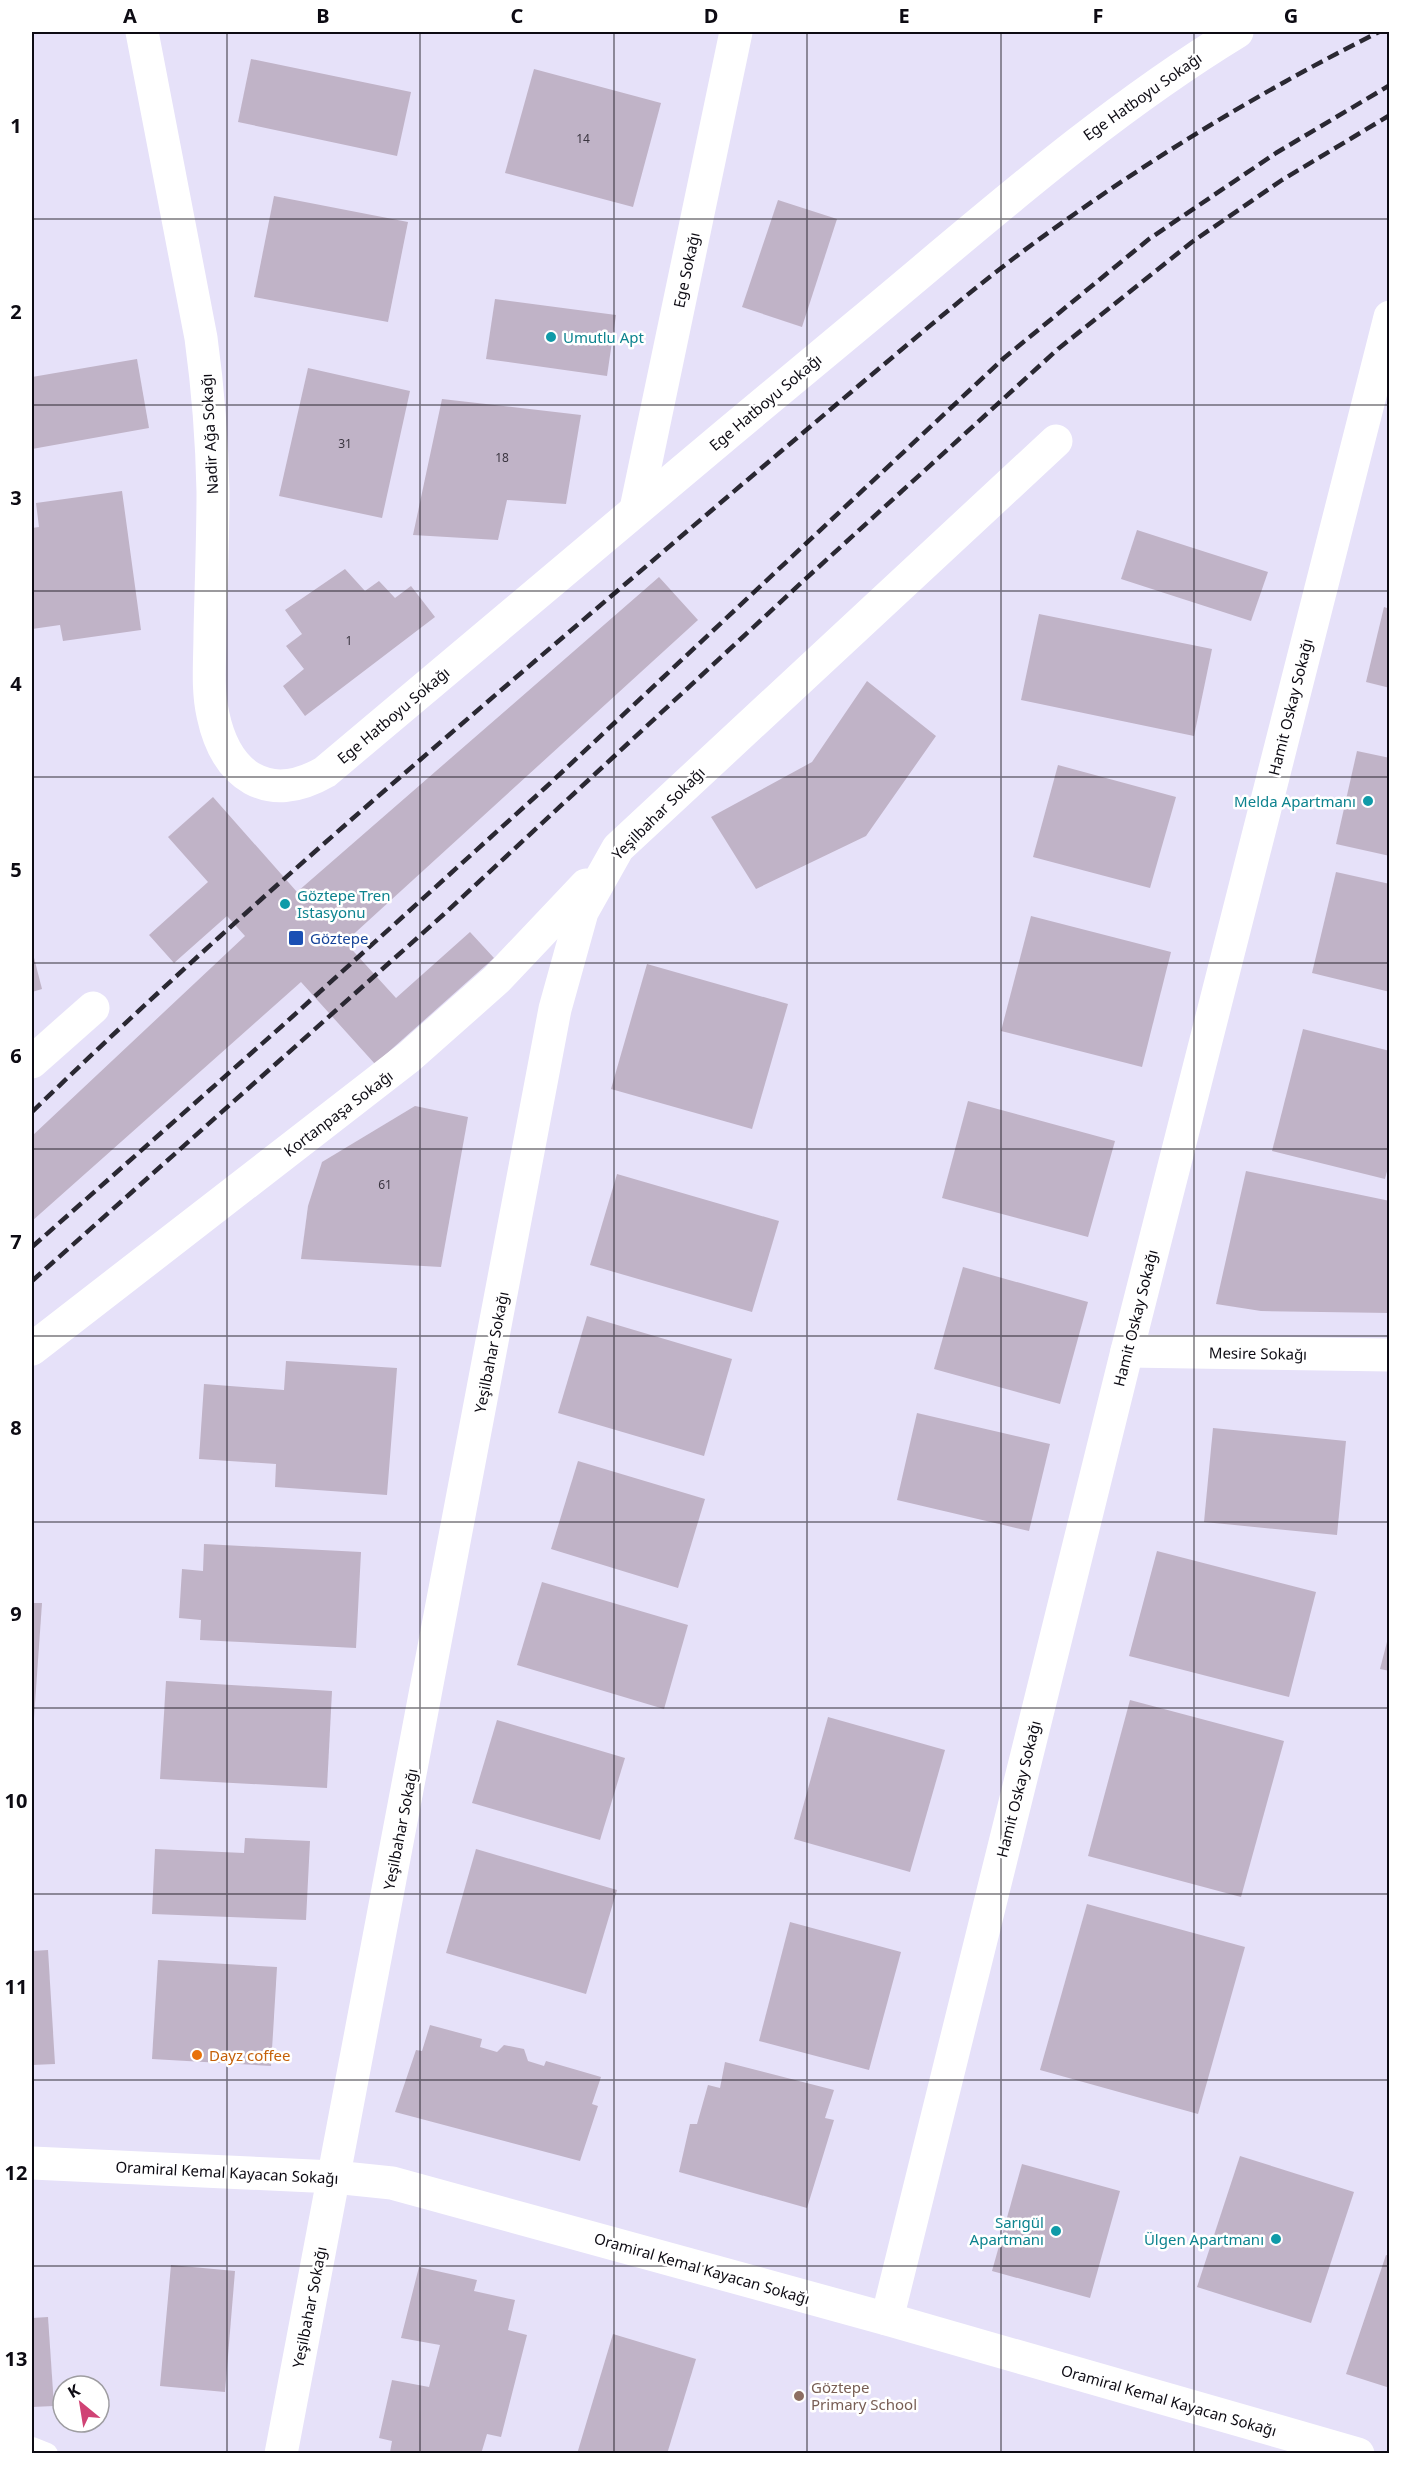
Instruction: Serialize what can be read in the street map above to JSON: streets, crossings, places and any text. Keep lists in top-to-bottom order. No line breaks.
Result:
{"streets":{"street":["Ege Hatboyu Sokağı","Ege Sokağı","Nadir Ağa Sokağı","Hamit Oskay Sokağı","Yeşilbahar Sokağı","Kortanpaşa Sokağı","Mesire Sokağı","Oramiral Kemal Kayacan Sokağı"]},"crossings":[["Ege Hatboyu Sokağı","Ege Sokağı"],["Ege Hatboyu Sokağı","Nadir Ağa Sokağı"],["Hamit Oskay Sokağı","Mesire Sokağı"],["Hamit Oskay Sokağı","Oramiral Kemal Kayacan Sokağı"],["Yeşilbahar Sokağı","Kortanpaşa Sokağı"],["Yeşilbahar Sokağı","Oramiral Kemal Kayacan Sokağı"]],"places":{"other":["Umutlu Apt","Melda Apartmanı","Göztepe Tren Istasyonu","Dayz coffee","Sarıgül Apartmanı","Ülgen Apartmanı","Göztepe Primary School"],"transit":["Göztepe"]},"house_numbers":["14","31","18","1","61"],"north":"top left","grid":{"columns":["A","B","C","D","E","F","G"],"rows":["1","2","3","4","5","6","7","8","9","10","11","12","13"]}}
